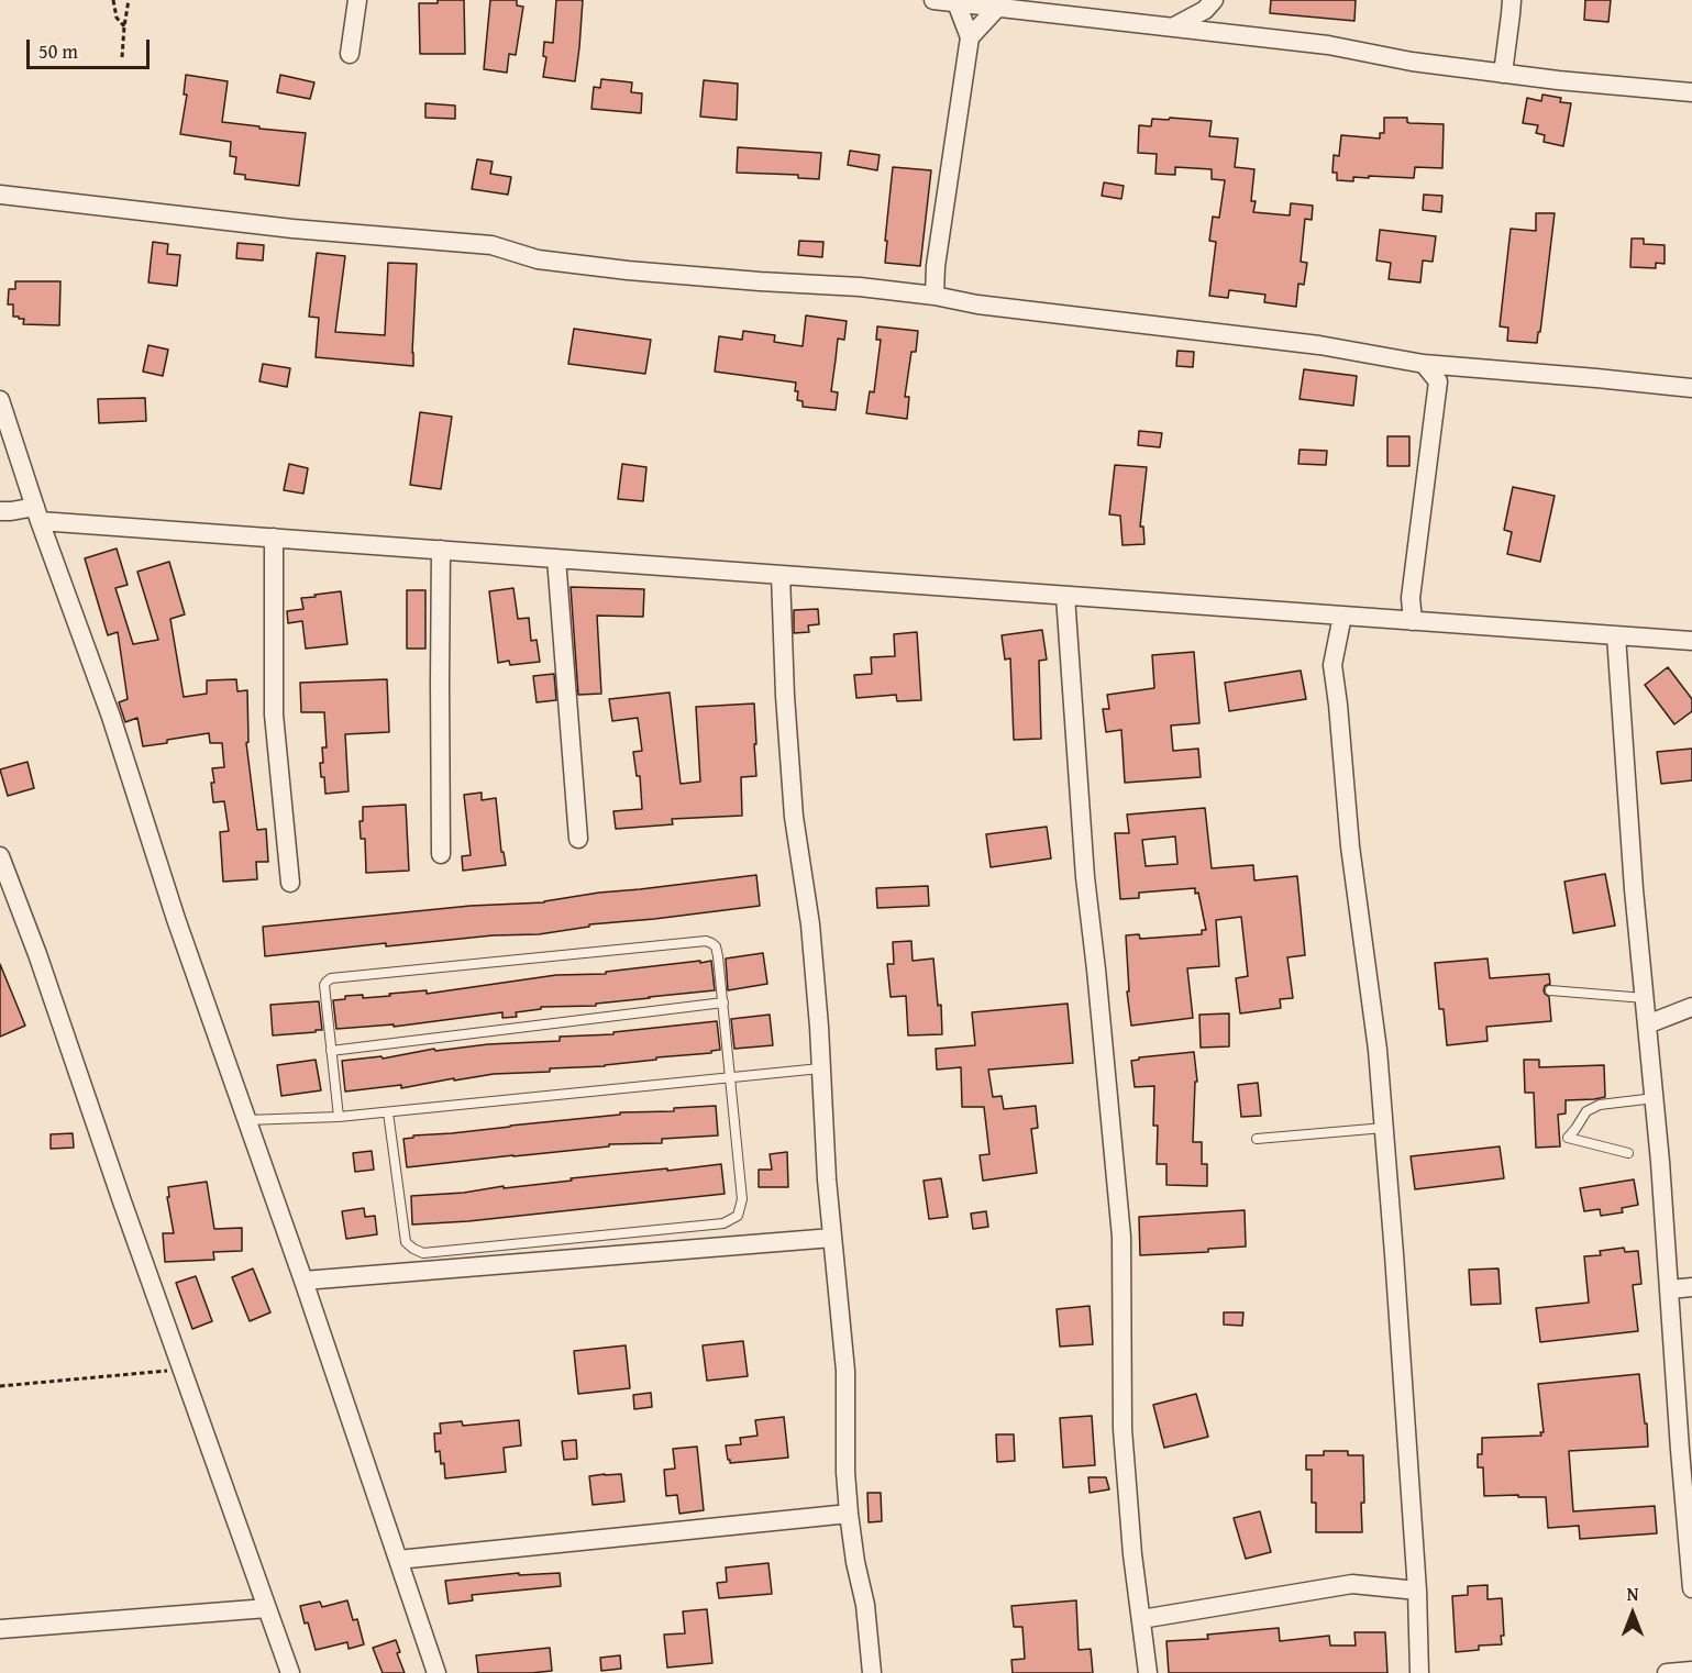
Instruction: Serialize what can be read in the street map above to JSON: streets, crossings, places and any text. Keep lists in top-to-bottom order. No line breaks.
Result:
{"scale_bar":"50 m","north":"top"}
